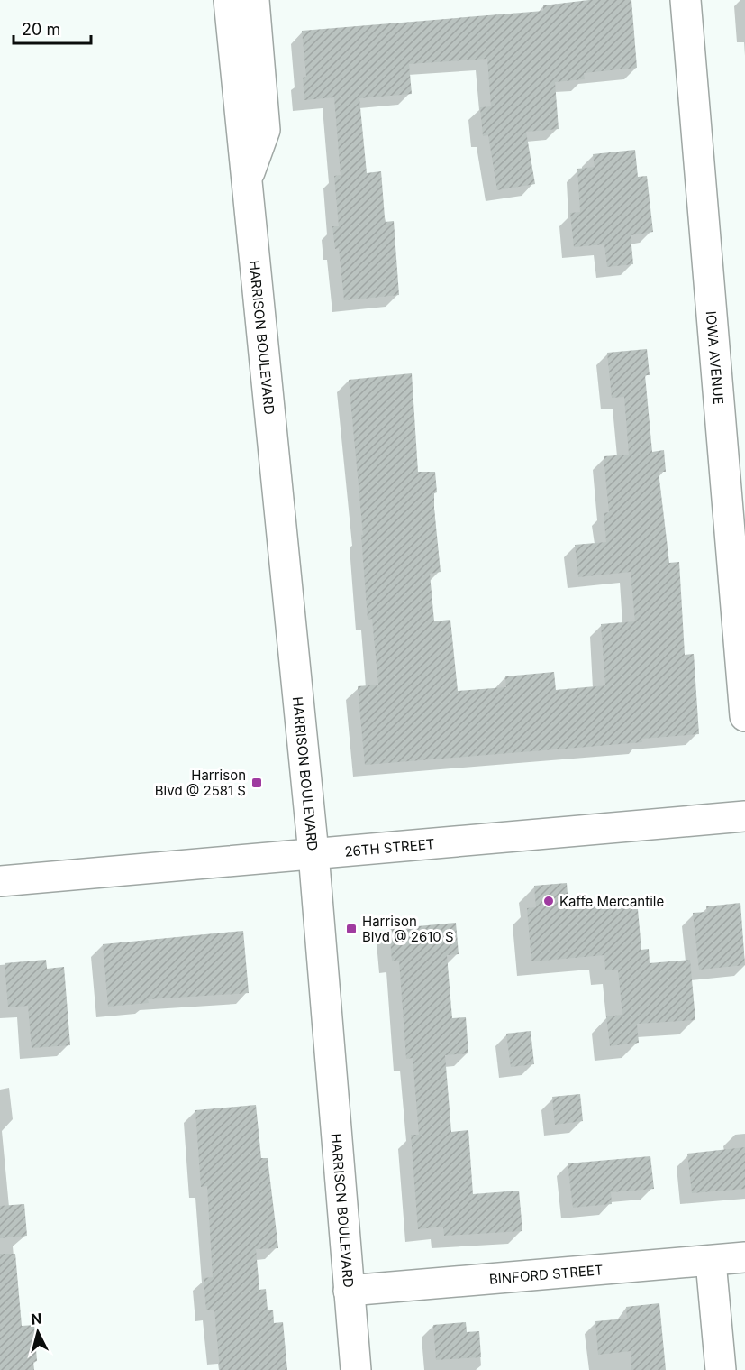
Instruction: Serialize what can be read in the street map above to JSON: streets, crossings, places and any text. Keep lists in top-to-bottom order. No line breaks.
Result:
{"streets":{"street":["HARRISON BOULEVARD","IOWA AVENUE","26TH STREET","BINFORD STREET"]},"crossings":[["HARRISON BOULEVARD","26TH STREET"],["HARRISON BOULEVARD","BINFORD STREET"]],"places":{"transit":["Harrison Blvd @ 2581 S","Harrison Blvd @ 2610 S"],"other":["Kaffe Mercantile"]},"scale_bar":"20 m","north":"top"}
